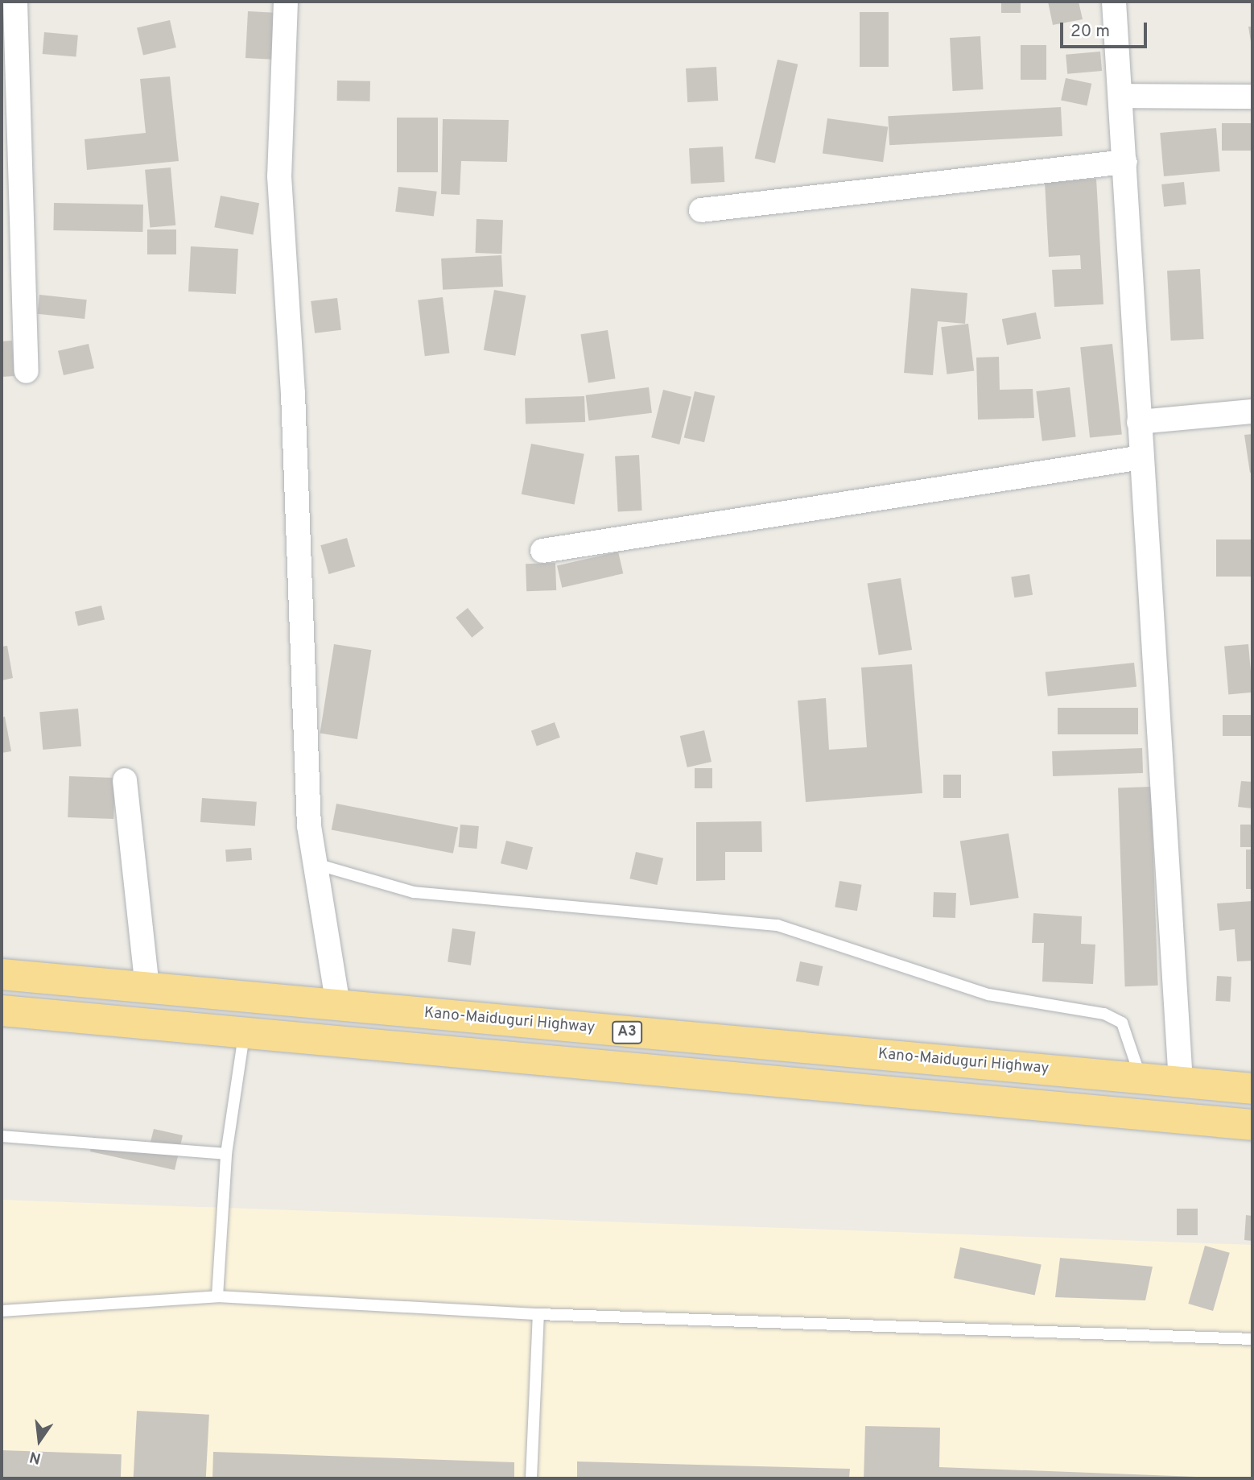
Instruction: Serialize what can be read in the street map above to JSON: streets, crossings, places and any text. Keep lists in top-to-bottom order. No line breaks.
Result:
{"streets":{"highway":["Kano-Maiduguri Highway","A3"]},"scale_bar":"20 m","north":"bottom"}
